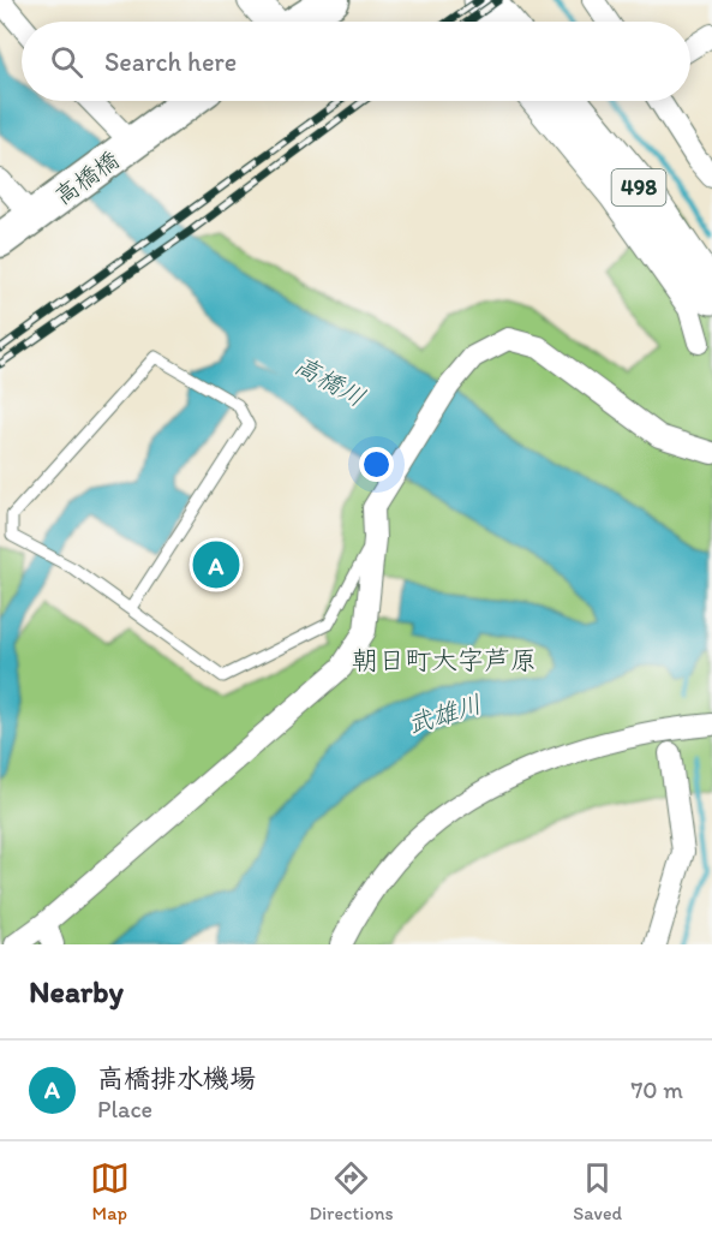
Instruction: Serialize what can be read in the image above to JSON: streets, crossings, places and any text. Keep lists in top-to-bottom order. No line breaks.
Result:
{"streets":{"highway":["498"],"main road":["高橋橋"]},"districts":["朝日町大字芦原"],"water":["高橋川","武雄川"],"page":{"search":"Search here","pins":"A","heading":"Nearby","list":[{"mark":"A","name":"高橋排水機場","note":"Place","value":"70 m"}],"nav":["Map","Directions","Saved"]}}
